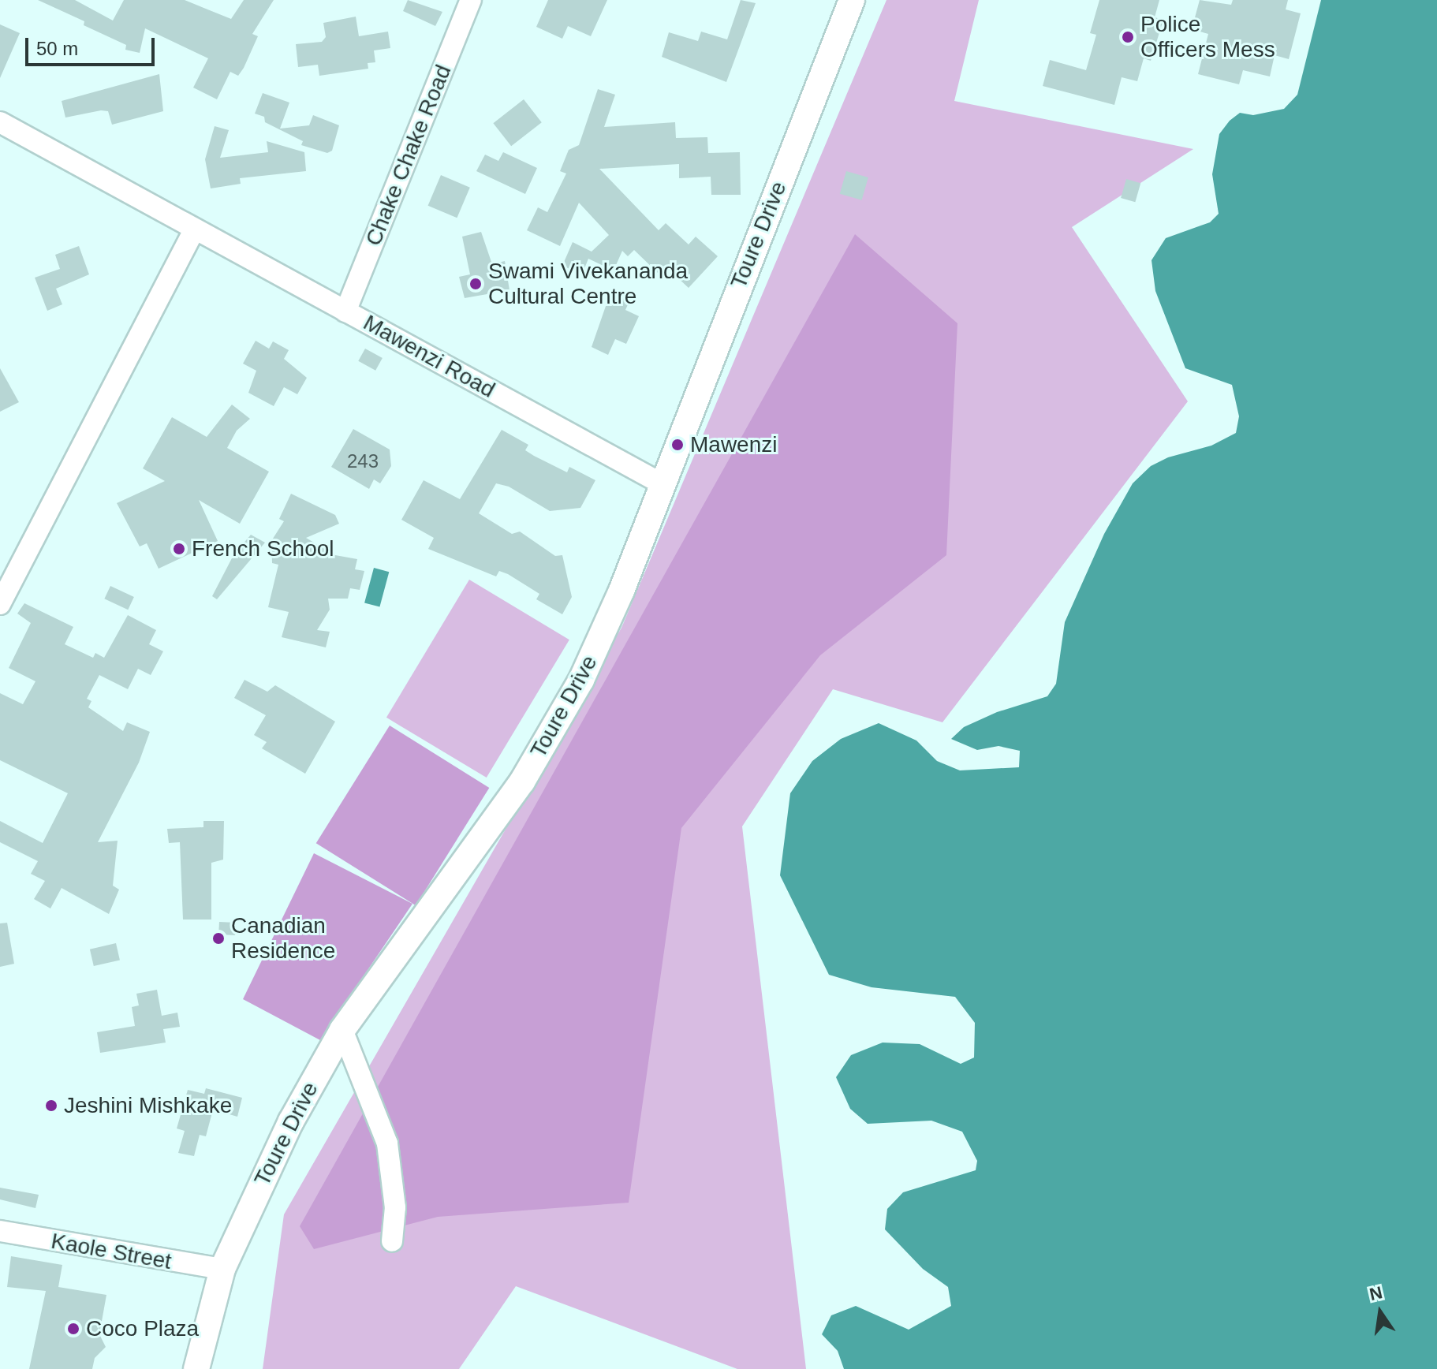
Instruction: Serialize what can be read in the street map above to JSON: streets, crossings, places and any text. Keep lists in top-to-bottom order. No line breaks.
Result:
{"streets":{"street":["Chake Chake Road","Toure Drive","Mawenzi Road","Kaole Street"]},"crossings":[["Chake Chake Road","Mawenzi Road"],["Toure Drive","Mawenzi Road"],["Toure Drive","Kaole Street"]],"places":["Police Officers Mess","Swami Vivekananda Cultural Centre","Mawenzi","French School","Canadian Residence","Jeshini Mishkake","Coco Plaza"],"house_numbers":["243"],"scale_bar":"50 m","north":"top"}
